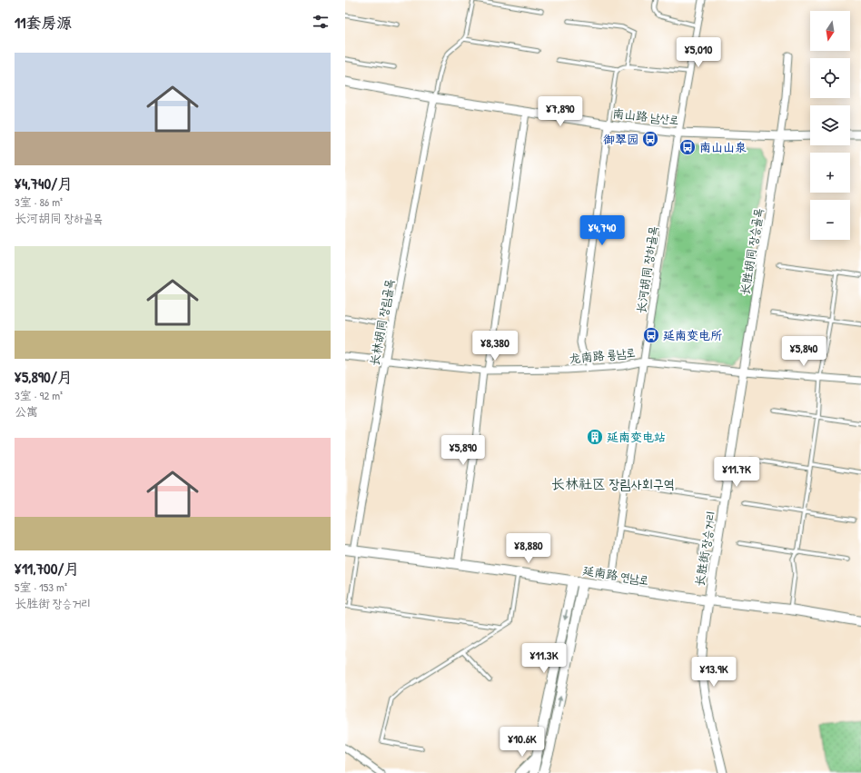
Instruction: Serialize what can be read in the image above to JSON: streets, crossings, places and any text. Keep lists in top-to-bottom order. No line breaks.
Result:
{"streets":{"main road":["延南路 연남로"],"street":["南山路 남산로","长胜胡同 장승골목","长河胡同 장하골목","长林胡同 장림골목","龙南路 룡남로","长胜街 장승거리"]},"crossings":[["南山路 남산로","长胜胡同 장승골목"],["南山路 남산로","长河胡同 장하골목"],["南山路 남산로","长林胡同 장림골목"],["长胜胡同 장승골목","龙南路 룡남로"],["长胜胡同 장승골목","长胜街 장승거리"],["长河胡同 장하골목","龙南路 룡남로"],["长河胡同 장하골목","延南路 연남로"],["长林胡同 장림골목","龙南路 룡남로"],["长林胡同 장림골목","延南路 연남로"],["龙南路 룡남로","长胜街 장승거리"],["长胜街 장승거리","延南路 연남로"]],"districts":["长林社区 장림사회구역"],"places":{"bus stop":["御翠园","南山山泉","延南变电所"],"building":["延南变电站"]},"north":"bottom","page":{"heading":"11套房源","map_buttons":["+","−"],"price":["¥5,010","¥7,890","¥4,740","¥8,380","¥5,840","¥5,890","¥11.7K","¥8,880","¥11.3K","¥13.9K","¥10.6K"],"list":[{"name":"¥4,740/月","note":"3室 · 86 m² · 长河胡同 장하골목"},{"name":"¥5,890/月","note":"3室 · 92 m² · 公寓"},{"name":"¥11,700/月","note":"5室 · 153 m² · 长胜街 장승거리"}]}}
